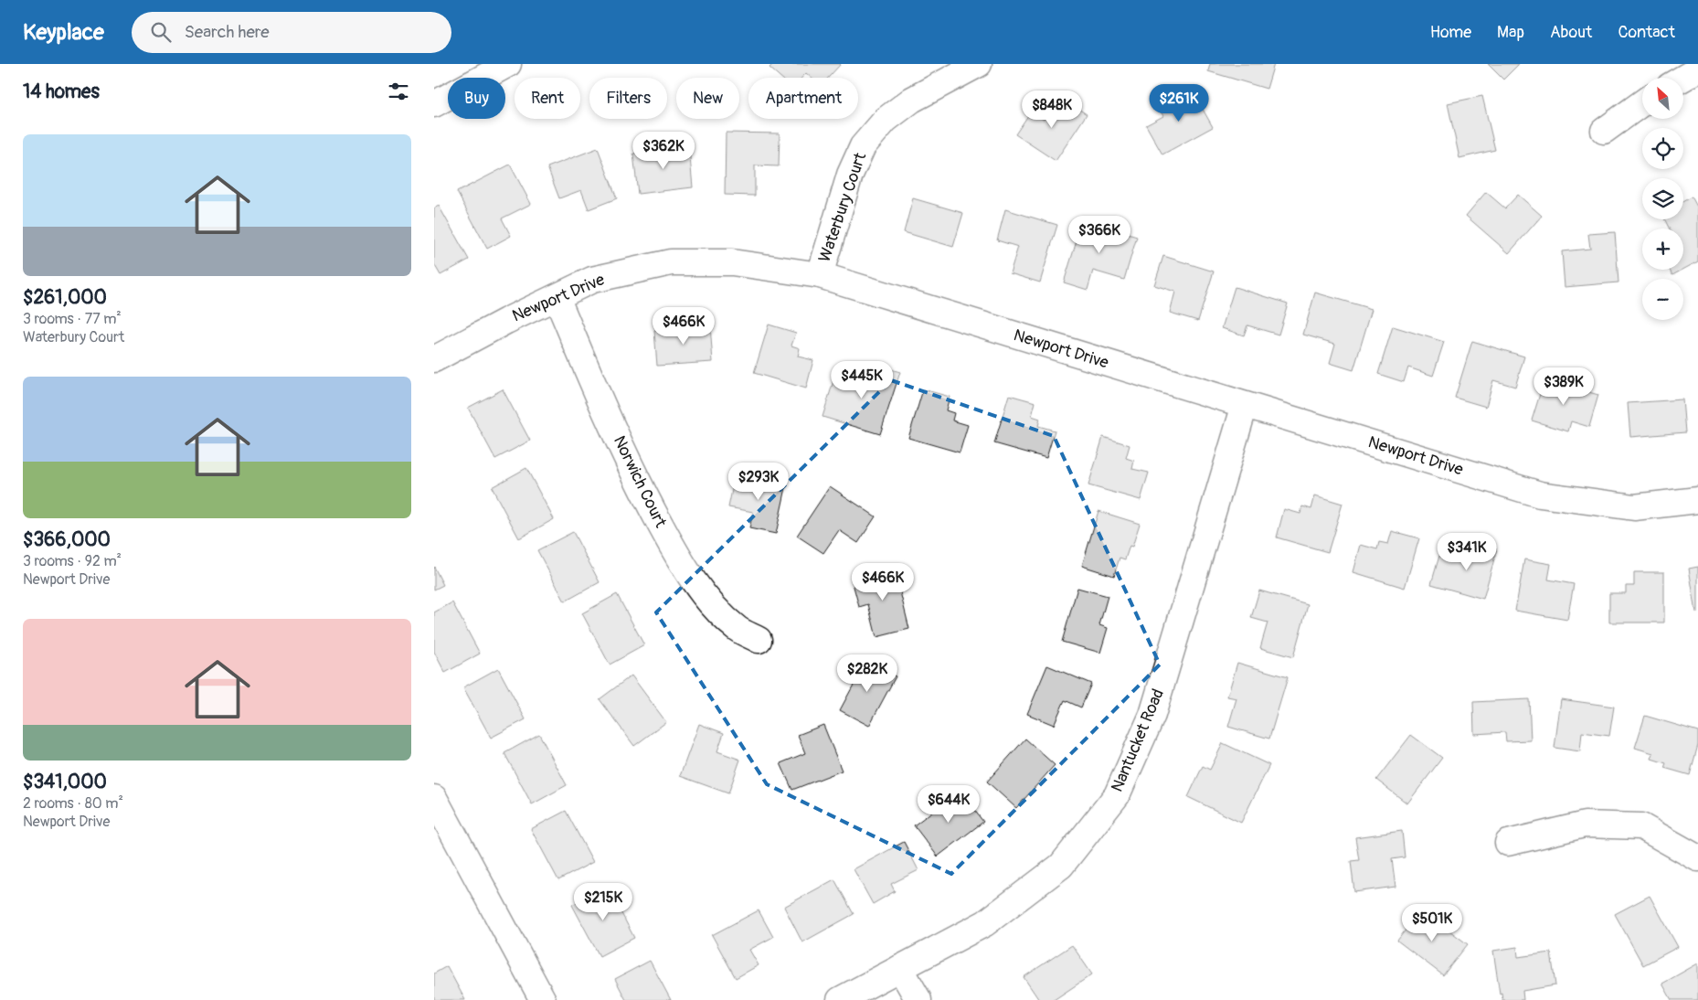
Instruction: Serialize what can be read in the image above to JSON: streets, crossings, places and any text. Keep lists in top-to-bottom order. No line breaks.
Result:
{"streets":{"street":["Waterbury Court","Newport Drive","Norwich Court","Nantucket Road"]},"crossings":[["Waterbury Court","Newport Drive"],["Newport Drive","Norwich Court"],["Newport Drive","Nantucket Road"]],"north":"top left","page":{"header":"Keyplace","search":"Search here","nav":["Home","Map","About","Contact"],"heading":"14 homes","map_buttons":["+","−"],"chip":["Buy","Rent","Filters","New","Apartment"],"price":["$261K","$848K","$362K","$366K","$466K","$445K","$389K","$293K","$341K","$466K","$282K","$644K","$215K","$501K"],"list":[{"name":"$261,000","note":"3 rooms · 77 m² · Waterbury Court"},{"name":"$366,000","note":"3 rooms · 92 m² · Newport Drive"},{"name":"$341,000","note":"2 rooms · 80 m² · Newport Drive"}]}}
